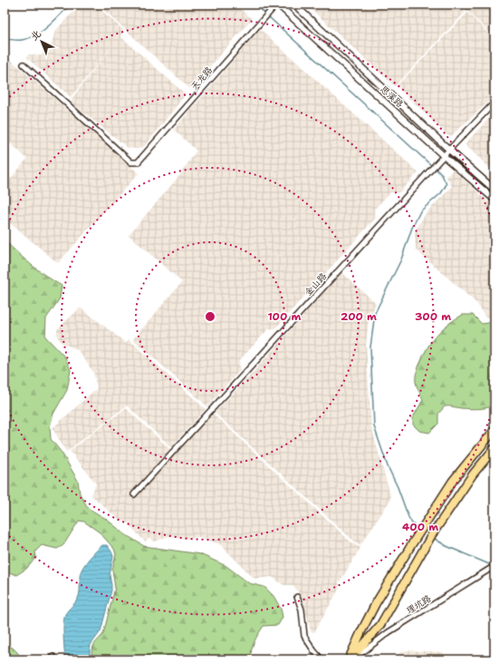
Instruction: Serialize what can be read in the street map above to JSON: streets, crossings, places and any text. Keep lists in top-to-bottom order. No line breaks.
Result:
{"streets":{"street":["天龙路","思溪路","金山路","理坑路"]},"crossings":[["天龙路","思溪路"],["思溪路","金山路"]],"north":"top left","rings":["100 m","200 m","300 m","400 m"]}
